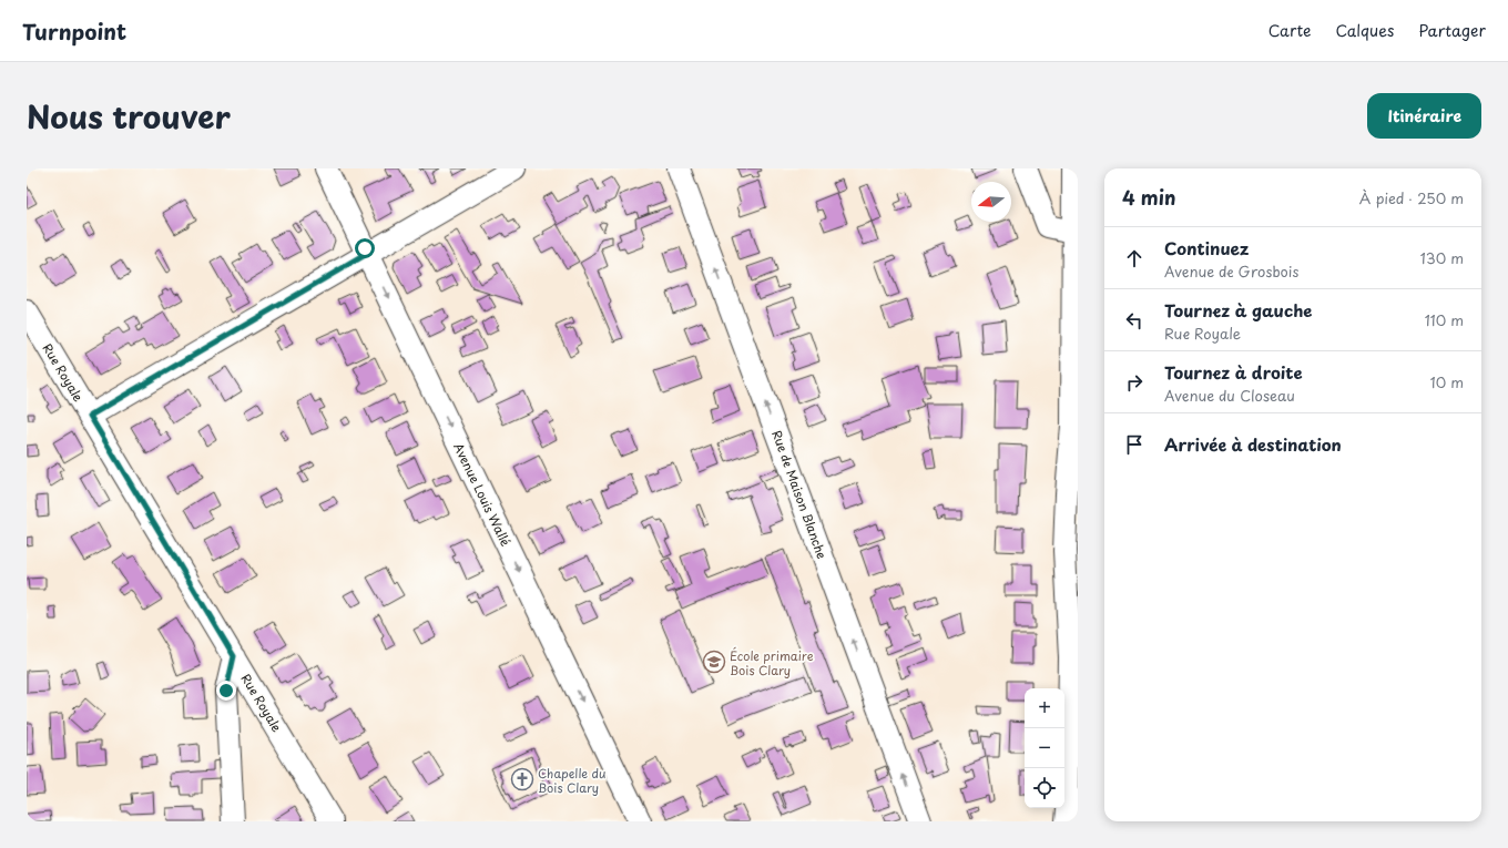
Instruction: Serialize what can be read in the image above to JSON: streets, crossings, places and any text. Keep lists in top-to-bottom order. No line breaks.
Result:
{"streets":{"street":["Rue Royale","Avenue Louis Wallé","Rue de Maison Blanche"]},"one_way":["Avenue Louis Wallé","Rue de Maison Blanche"],"places":{"school or university":["École primaire Bois Clary"],"church":["Chapelle du Bois Clary"]},"north":"left","page":{"header":"Turnpoint","nav":["Carte","Calques","Partager"],"title":"Nous trouver","buttons":"Itinéraire","heading":["4 min","À pied · 250 m"],"list":[["Continuez","Avenue de Grosbois","130 m"],["Tournez à gauche","Rue Royale","110 m"],["Tournez à droite","Avenue du Closeau","10 m"],"Arrivée à destination"],"map_buttons":["+","−"]}}
